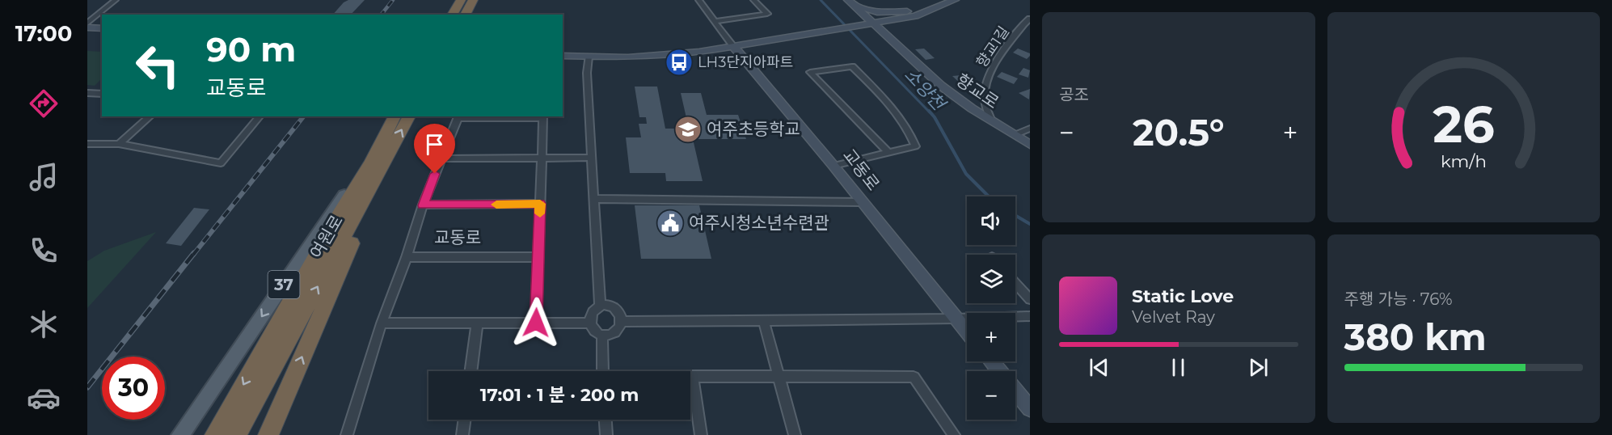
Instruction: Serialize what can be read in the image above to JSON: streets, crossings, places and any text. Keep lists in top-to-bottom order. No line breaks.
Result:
{"streets":{"highway":["여원로","37"],"street":["향교1길","향교로","교동로"]},"crossings":[["향교1길","향교로"],["여원로","37"]],"water":["소양천"],"places":{"bus stop":["LH3단지아파트"],"school or university":["여주초등학교"],"public building":["여주시청소년수련관"]},"page":{"tabs":"17:00","tile":["공조",["주행 가능 · 76%","380 km"]],"turn":["90 m","교동로"],"heat":["−","20.5°","+"],"map_buttons":["+","−"],"song":["Static Love","Velvet Ray"],"limit":"30","trip":"17:01 · 1 분 · 200 m","gauge":["26","km/h"]}}
